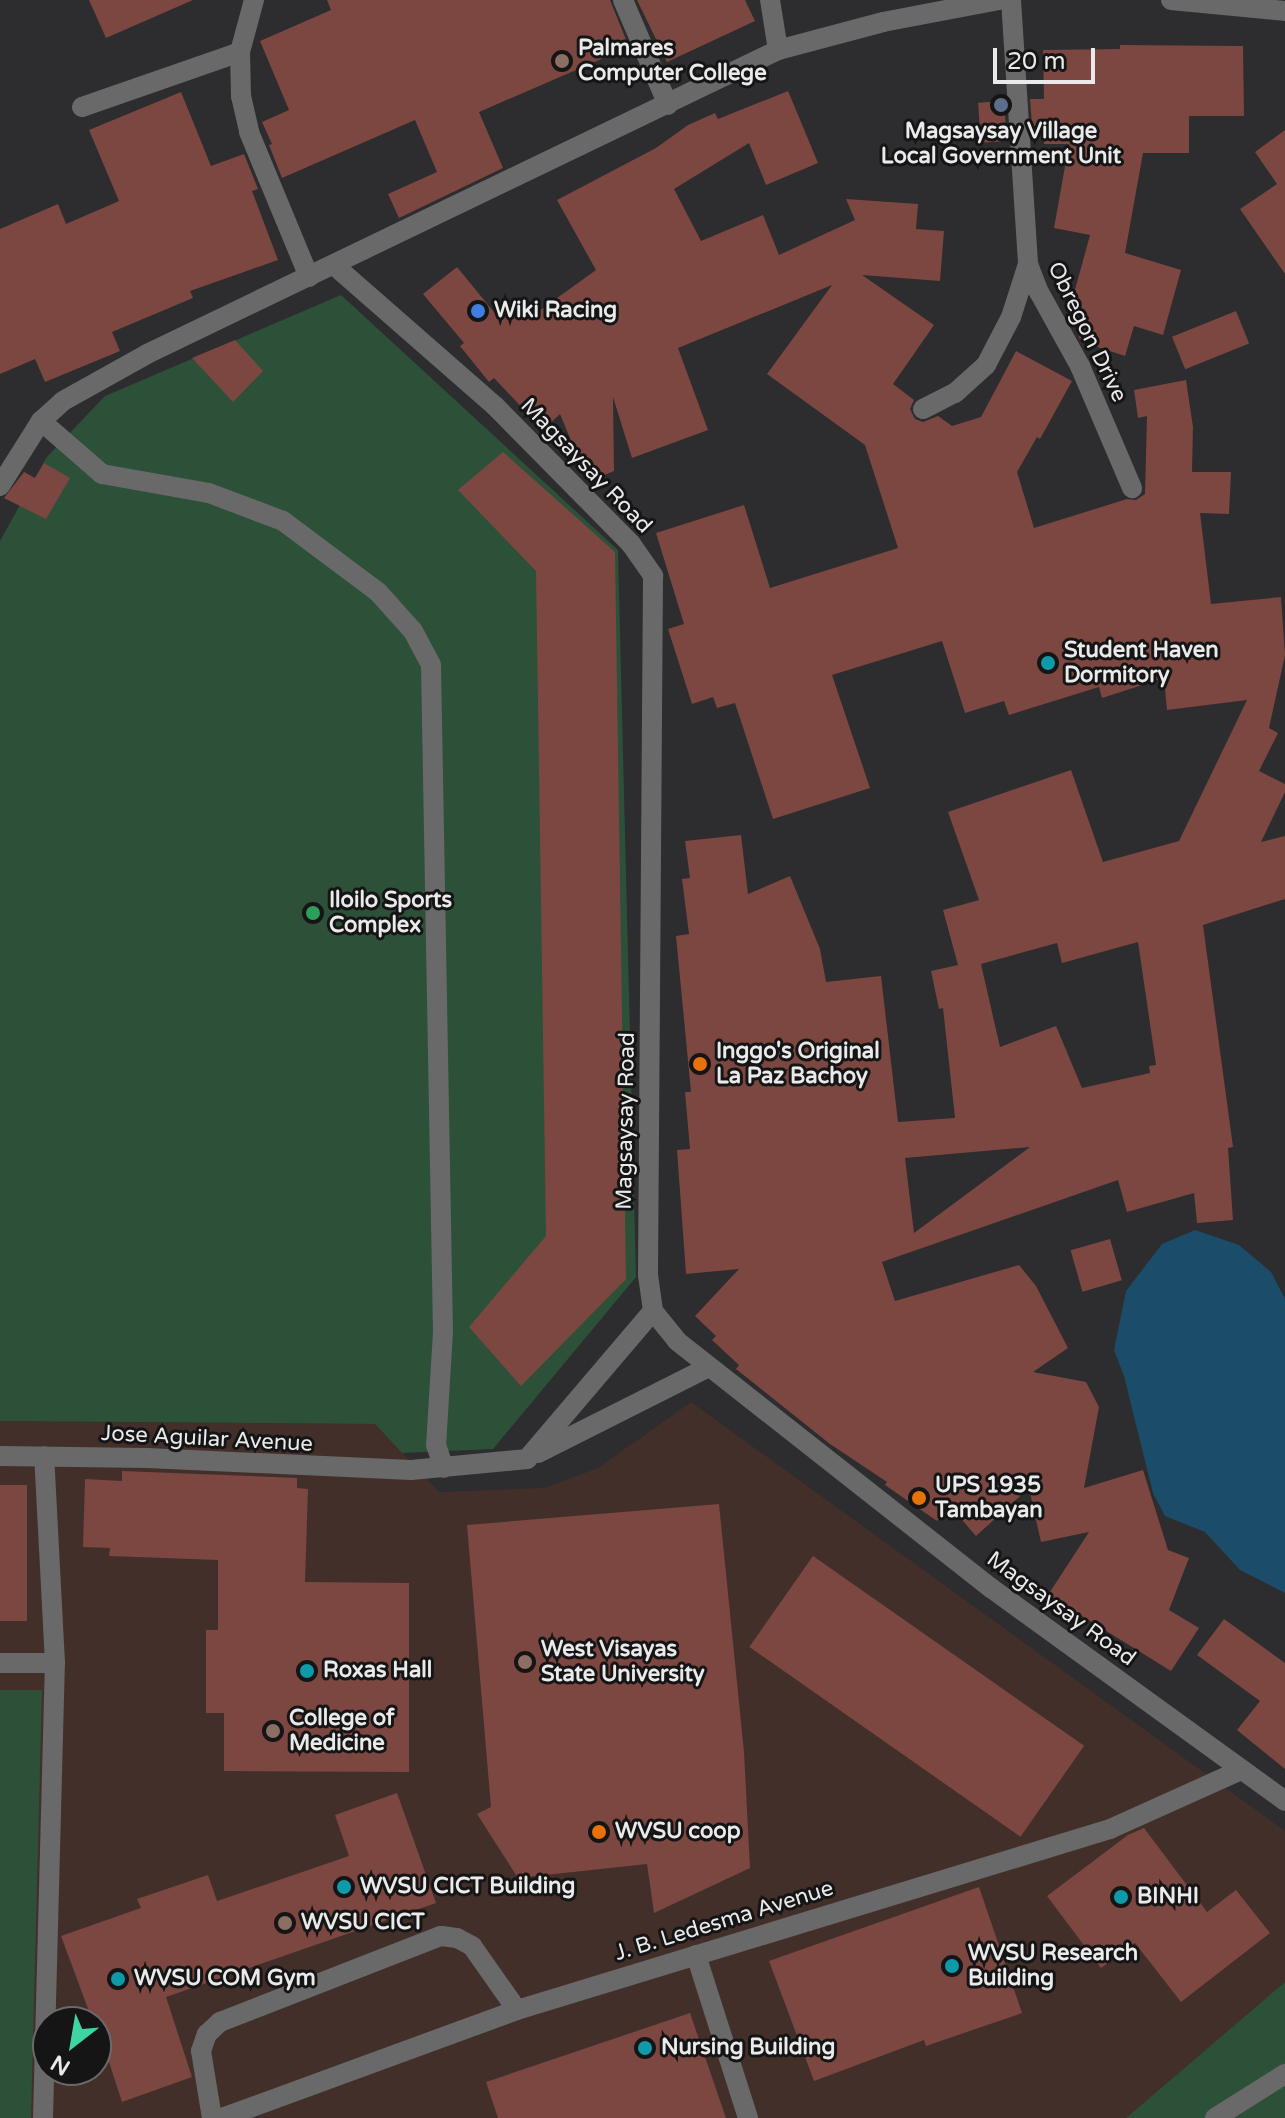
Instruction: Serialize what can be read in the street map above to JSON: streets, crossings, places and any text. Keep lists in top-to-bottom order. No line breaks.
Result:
{"streets":{"street":["Obregon Drive","Magsaysay Road","Jose Aguilar Avenue","J. B. Ledesma Avenue"]},"crossings":[["Magsaysay Road","J. B. Ledesma Avenue"]],"places":["Palmares Computer College","Magsaysay Village Local Government Unit","Wiki Racing","Student Haven Dormitory","Iloilo Sports Complex","Inggo's Original La Paz Bachoy","UPS 1935 Tambayan","West Visayas State University","Roxas Hall","College of Medicine","WVSU coop","WVSU CICT Building","BINHI","WVSU CICT","WVSU Research Building","WVSU COM Gym","Nursing Building"],"scale_bar":"20 m","north":"bottom left"}
